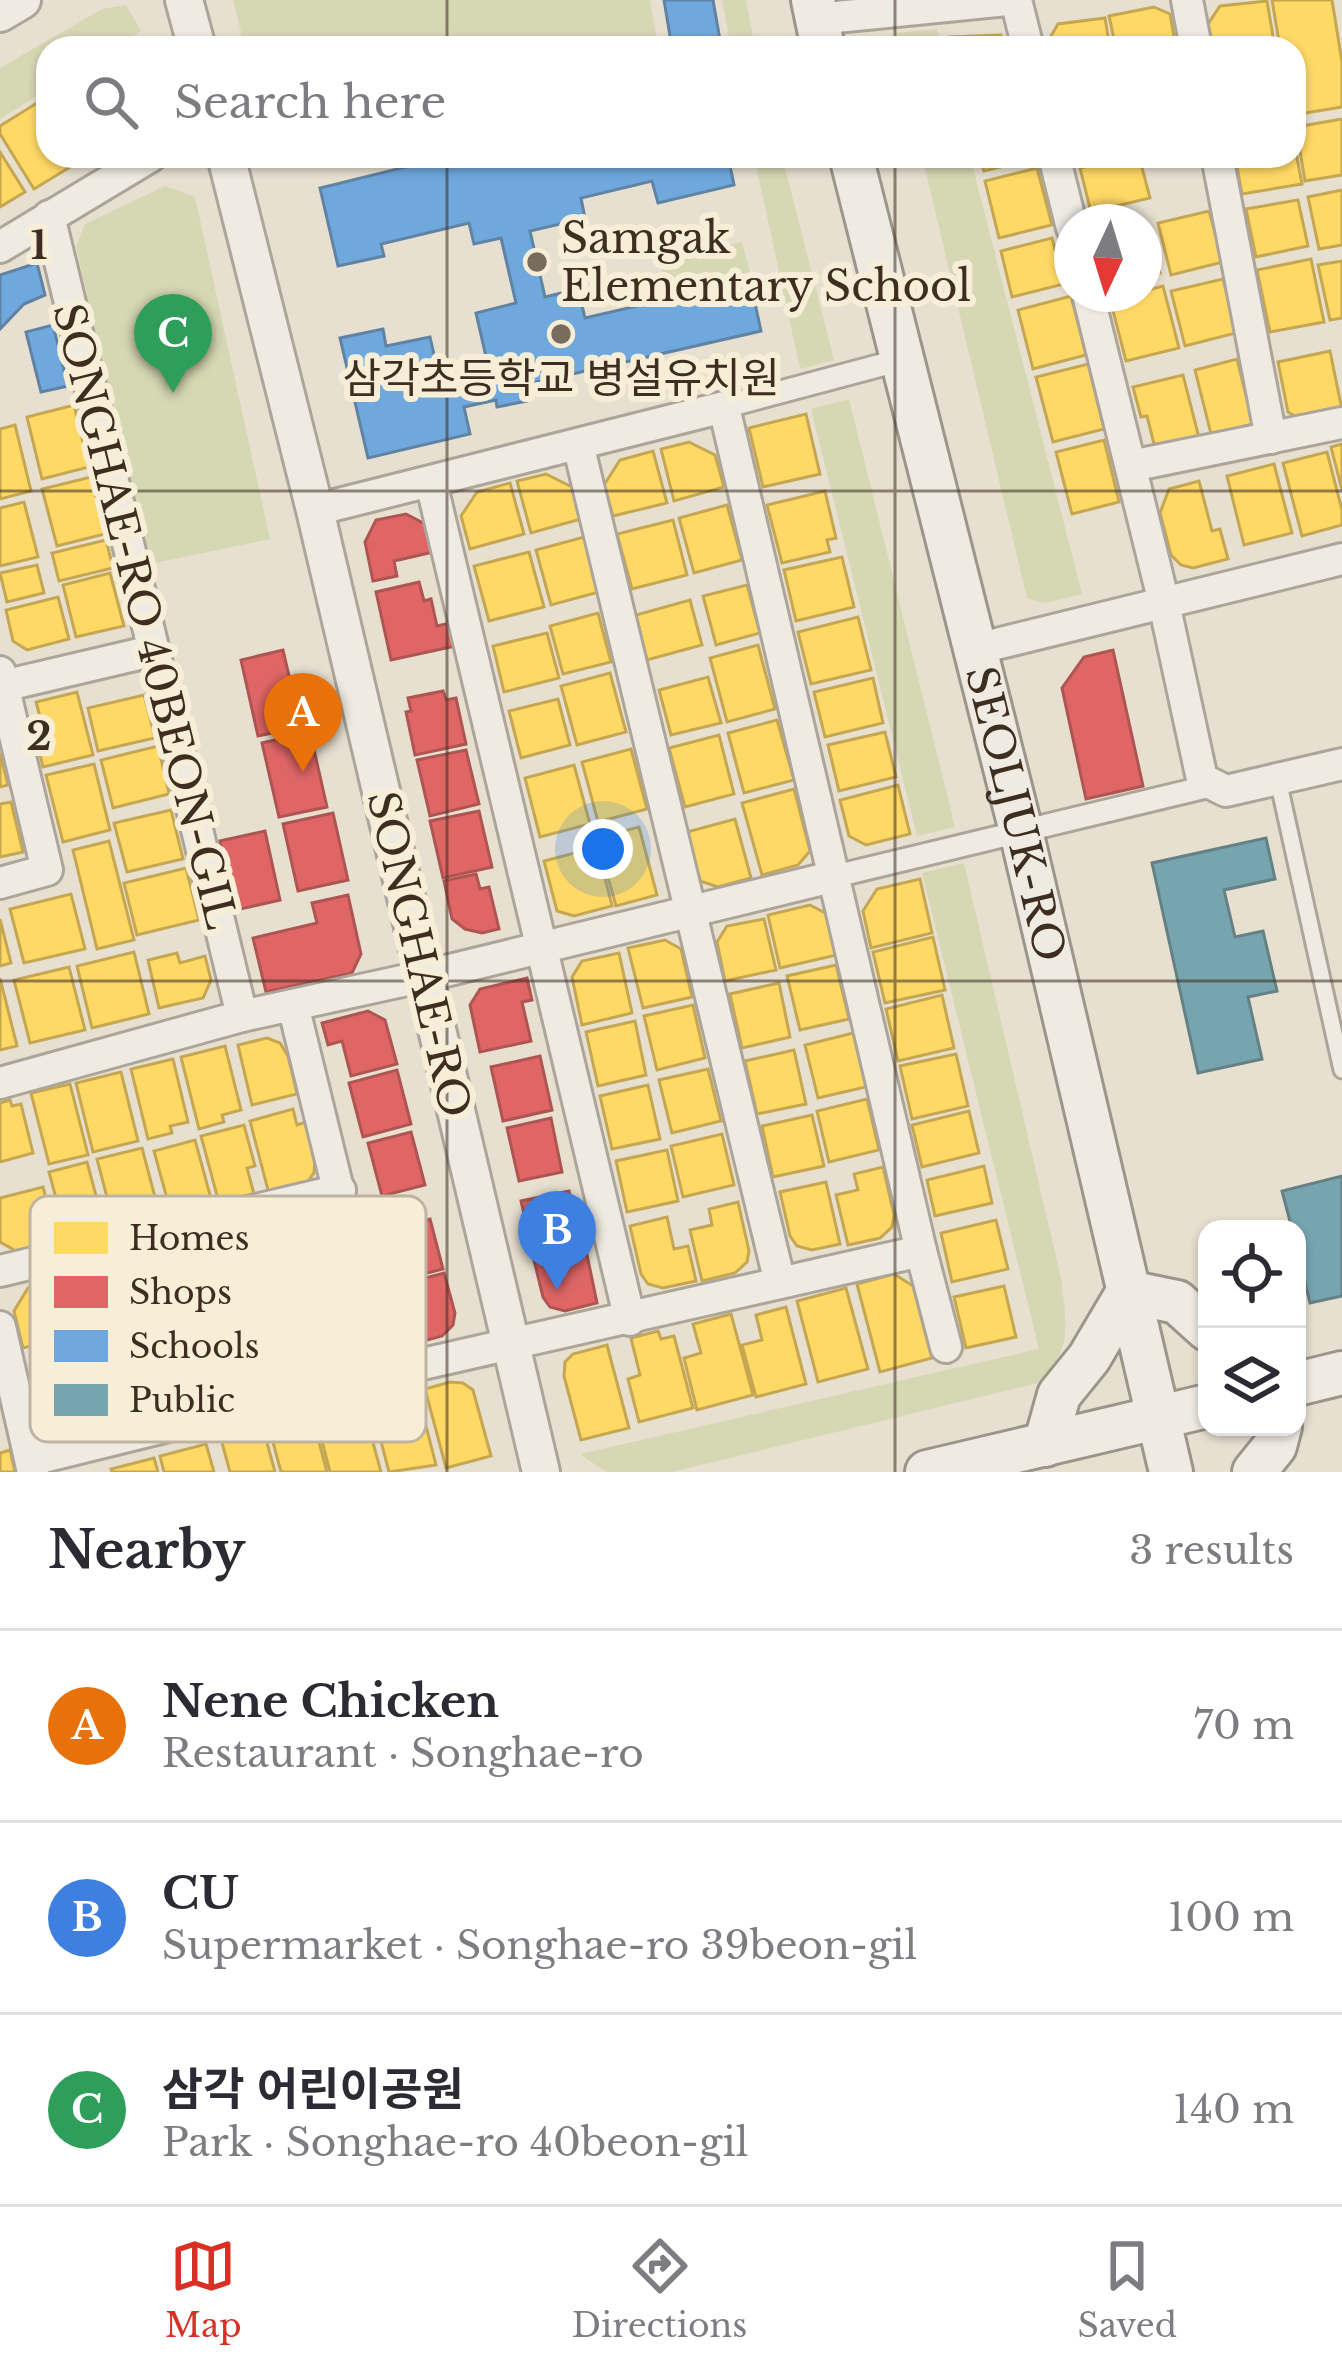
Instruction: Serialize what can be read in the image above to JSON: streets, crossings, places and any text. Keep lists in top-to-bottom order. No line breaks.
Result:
{"streets":{"main road":["SEOLJUK-RO"],"street":["SONGHAE-RO 40BEON-GIL","SONGHAE-RO"]},"places":["Samgak Elementary School","삼각초등학교 병설유치원"],"legend":["Homes","Shops","Schools","Public"],"north":"bottom","page":{"search":"Search here","pins":["C","A","B"],"heading":["Nearby","3 results"],"list":[{"mark":"A","name":"Nene Chicken","note":"Restaurant · Songhae-ro","value":"70 m"},{"mark":"B","name":"CU","note":"Supermarket · Songhae-ro 39beon-gil","value":"100 m"},{"mark":"C","name":"삼각 어린이공원","note":"Park · Songhae-ro 40beon-gil","value":"140 m"}],"nav":["Map","Directions","Saved"]},"grid":{"rows":["1","2"]}}
